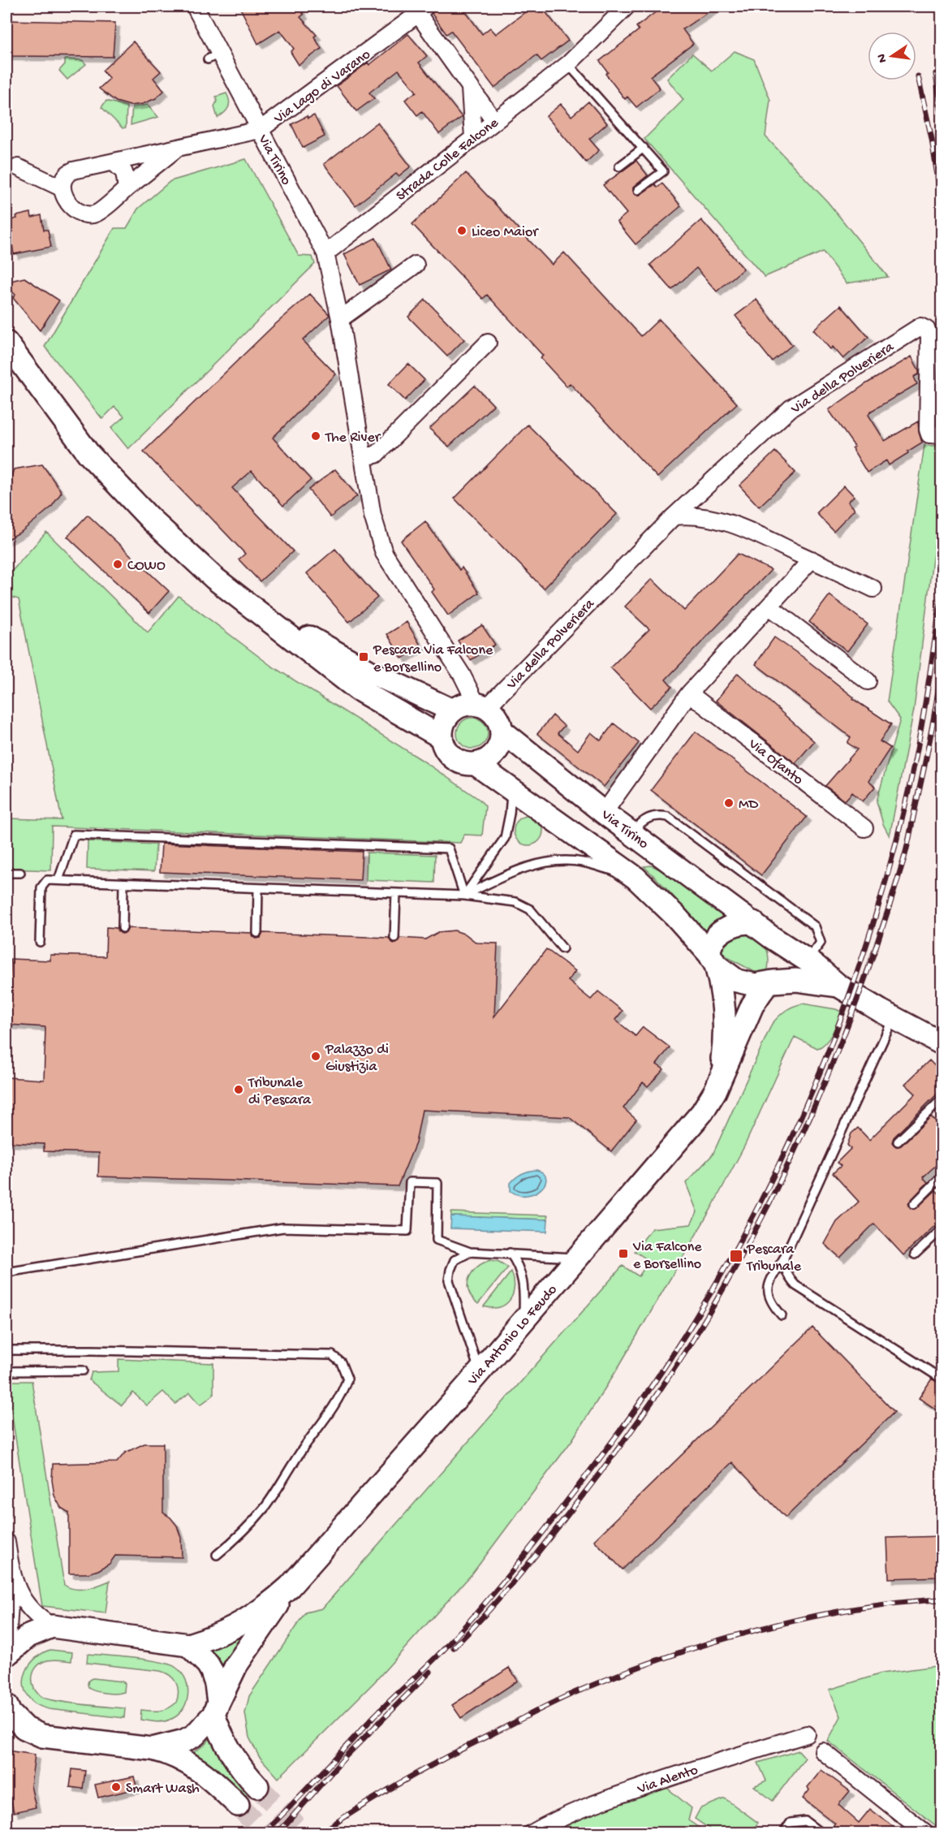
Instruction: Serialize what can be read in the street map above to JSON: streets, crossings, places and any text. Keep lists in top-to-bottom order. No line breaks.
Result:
{"streets":{"street":["Via Lago di Varano","Strada Colle Falcone","Via Tirino","Via della Polveriera","Via Ofanto","Via Antonio Lo Feudo","Via Alento"]},"crossings":[["Via Lago di Varano","Via Tirino"],["Strada Colle Falcone","Via Tirino"],["Via Tirino","Via della Polveriera"],["Via Tirino","Via Antonio Lo Feudo"]],"places":{"other":["Liceo Maior","The River","COWO","MD","Palazzo di Giustizia","Tribunale di Pescara","Smart Wash"],"transit":["Pescara Via Falcone e Borsellino","Via Falcone e Borsellino","Pescara Tribunale"]},"north":"left"}
